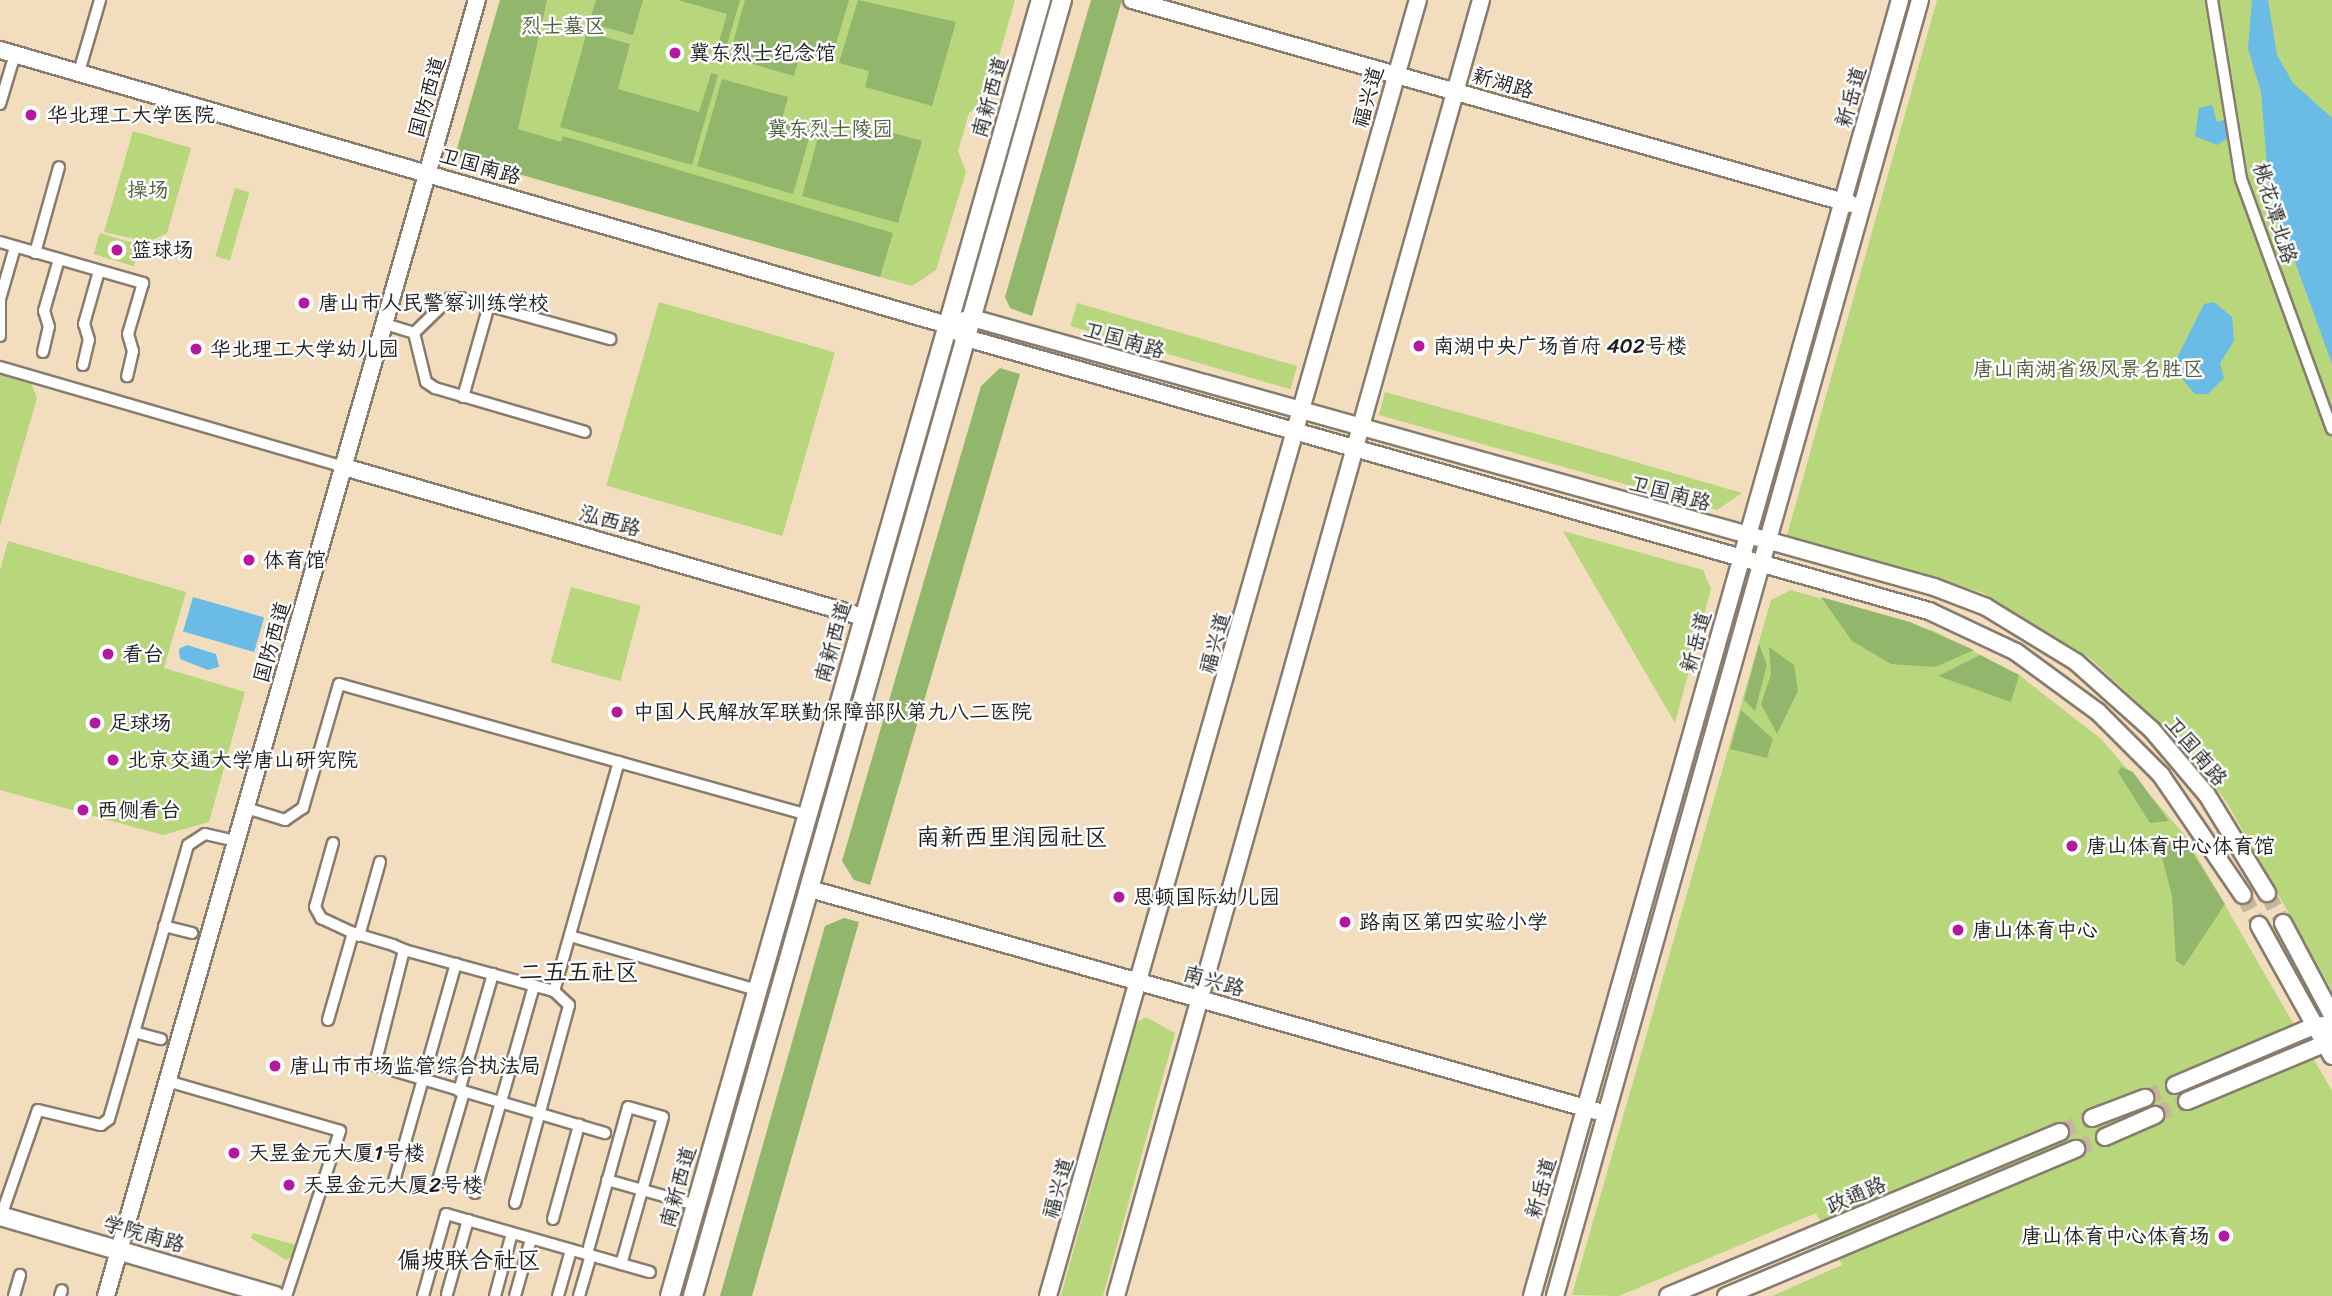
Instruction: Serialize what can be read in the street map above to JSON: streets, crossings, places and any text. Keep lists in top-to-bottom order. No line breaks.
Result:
{"streets":{"main road":["新湖路","国防西道","南新西道","福兴道","新岳道","卫国南路","泓西路","南兴路","政通路","学院南路"],"street":["桃花潭北路"]},"crossings":[["新湖路","福兴道"],["新湖路","新岳道"],["国防西道","卫国南路"],["国防西道","泓西路"],["国防西道","学院南路"],["南新西道","卫国南路"],["南新西道","泓西路"],["南新西道","南兴路"],["福兴道","卫国南路"],["福兴道","南兴路"],["新岳道","卫国南路"],["新岳道","南兴路"]],"districts":["南新西里润园社区","二五五社区","偏坡联合社区"],"parks":["烈士墓区","冀东烈士陵园","操场","唐山南湖省级风景名胜区"],"places":["冀东烈士纪念馆","华北理工大学医院","篮球场","唐山市人民警察训练学校","南湖中央广场首府 402号楼","华北理工大学幼儿园","体育馆","看台","中国人民解放军联勤保障部队第九八二医院","足球场","北京交通大学唐山研究院","西侧看台","唐山体育中心体育馆","思顿国际幼儿园","路南区第四实验小学","唐山体育中心","唐山市市场监管综合执法局","天昱金元大厦1号楼","天昱金元大厦2号楼","唐山体育中心体育场"]}
